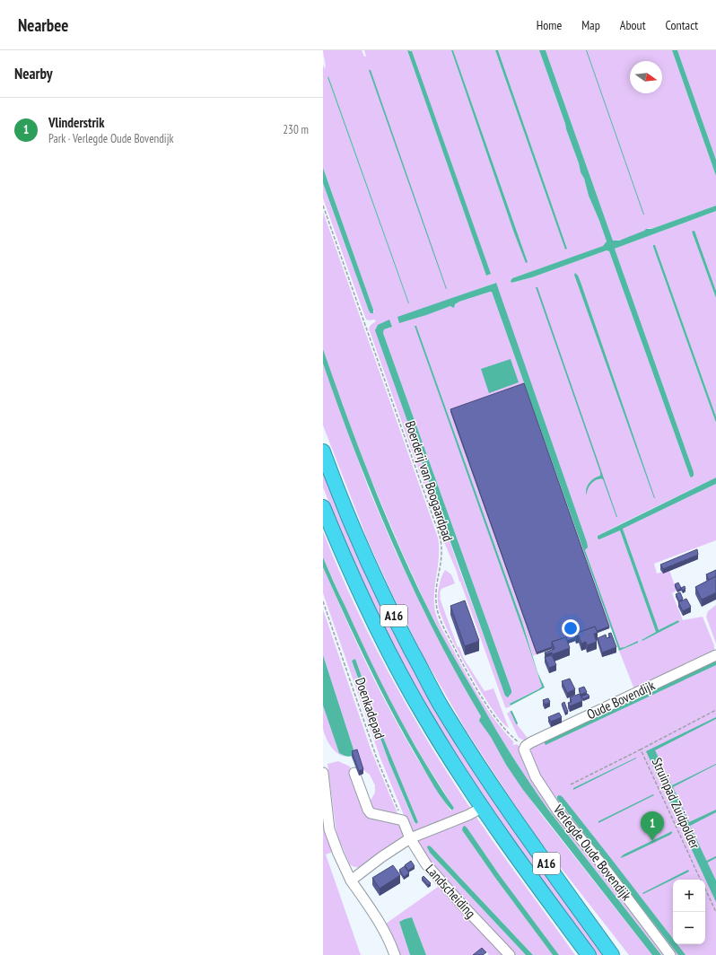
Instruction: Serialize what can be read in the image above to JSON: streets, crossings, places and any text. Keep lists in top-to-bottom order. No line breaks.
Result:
{"streets":{"highway":["A16"],"street":["Oude Bovendijk","Verlegde Oude Bovendijk","Landscheiding"],"path":["Boerderij van Boogaardpad","Doenkadepad","Struinpad Zuidpolder"]},"crossings":[["Boerderij van Boogaardpad","Oude Bovendijk"],["Boerderij van Boogaardpad","Verlegde Oude Bovendijk"],["Oude Bovendijk","Verlegde Oude Bovendijk"],["Doenkadepad","Landscheiding"]],"north":"right","page":{"header":"Nearbee","nav":["Home","Map","About","Contact"],"heading":"Nearby","list":[{"mark":"1","name":"Vlinderstrik","note":"Park · Verlegde Oude Bovendijk","value":"230 m"}],"pins":"1","map_buttons":["+","−"]}}
